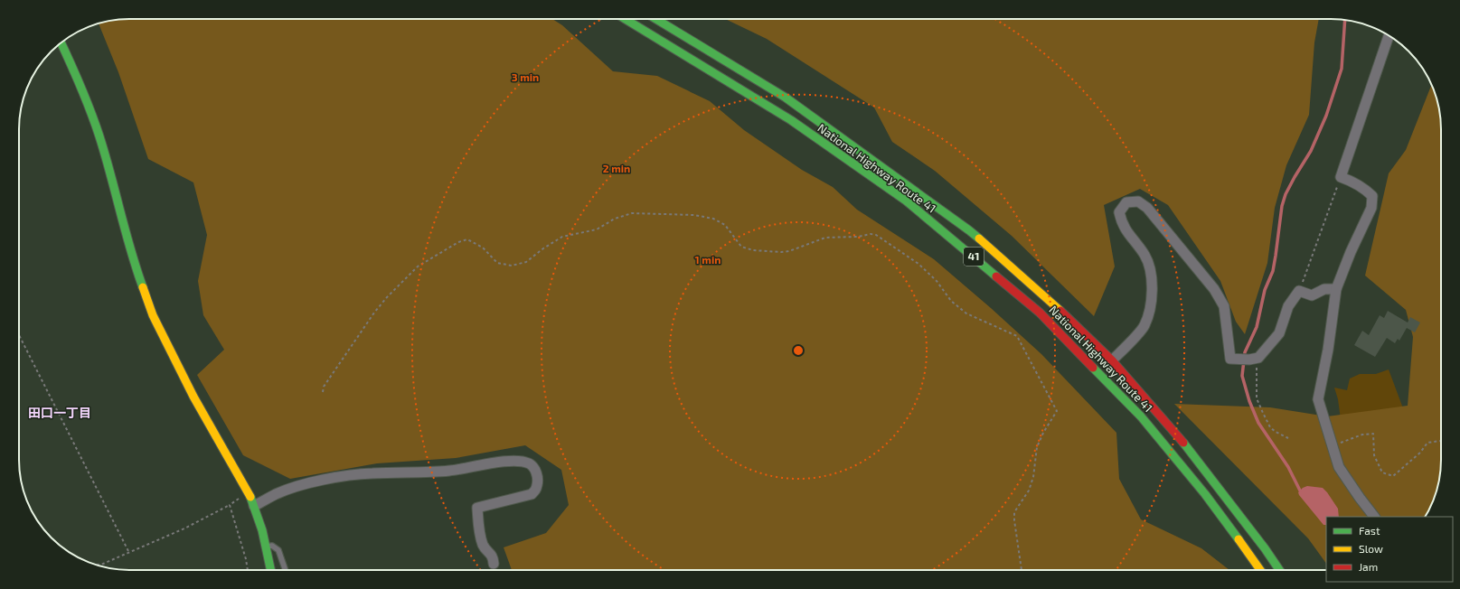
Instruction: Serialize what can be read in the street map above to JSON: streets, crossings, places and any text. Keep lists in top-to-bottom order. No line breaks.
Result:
{"streets":{"main road":["National Highway Route 41","41"]},"districts":["田口一丁目"],"legend":["Fast","Slow","Jam"],"rings":["3 min","2 min","1 min"]}
